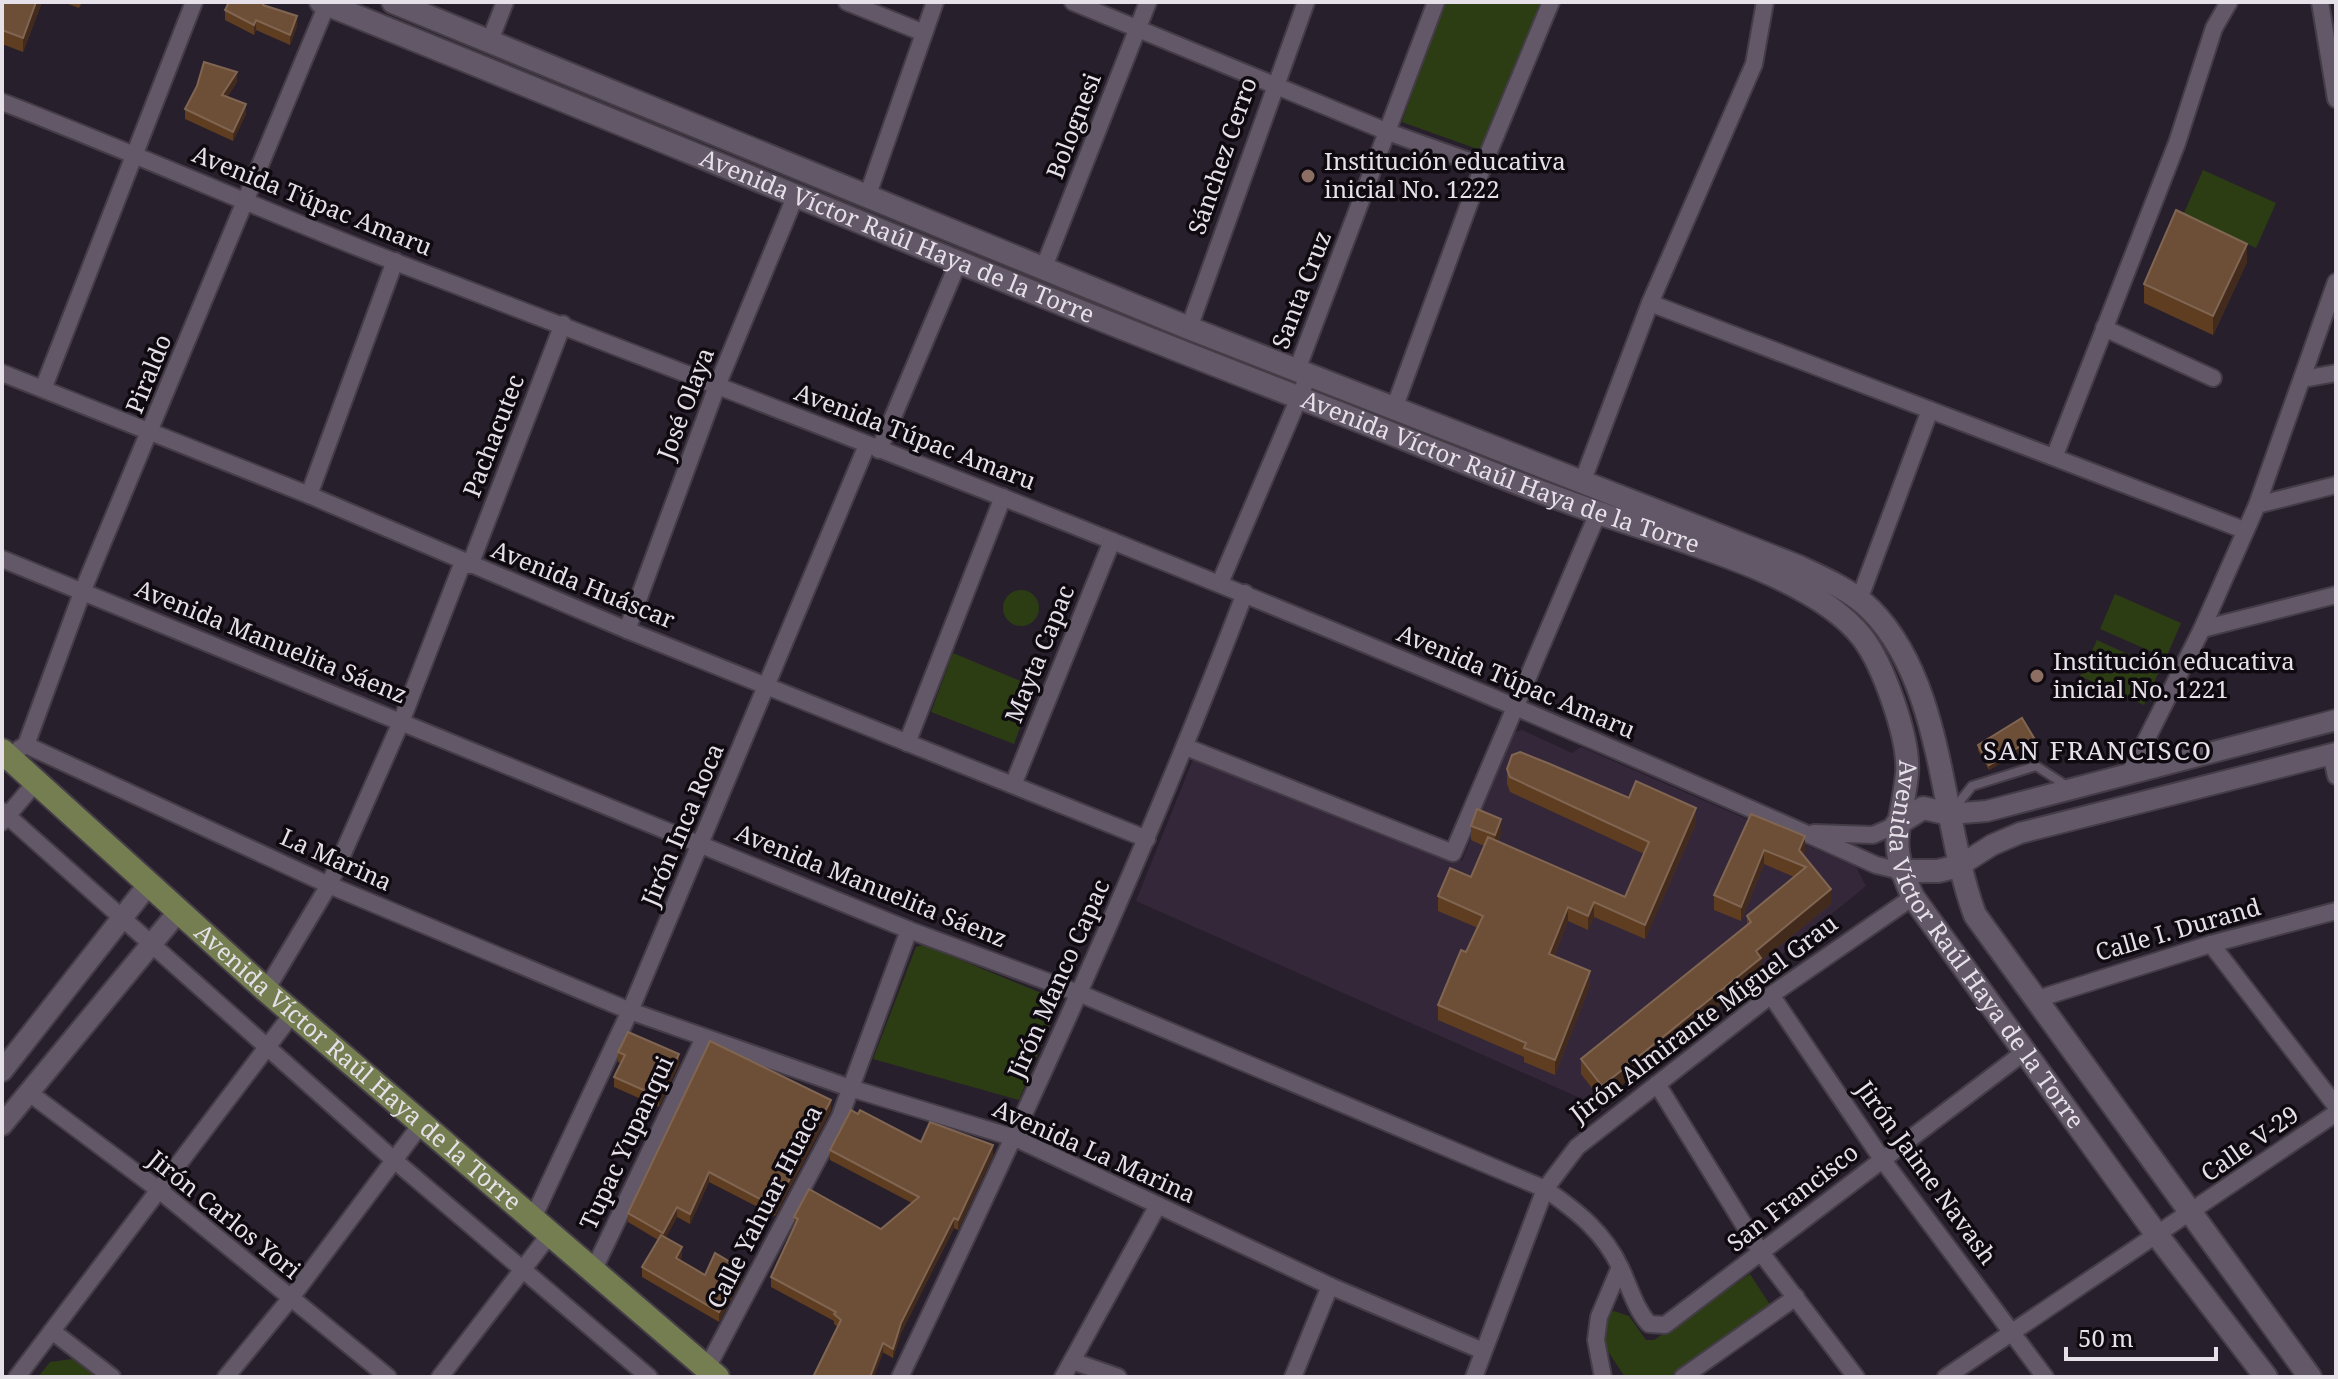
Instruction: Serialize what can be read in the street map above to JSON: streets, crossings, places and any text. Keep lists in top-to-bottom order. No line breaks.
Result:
{"streets":{"main road":["Avenida Víctor Raúl Haya de la Torre"],"street":["Bolognesi","Sánchez Cerro","Avenida Túpac Amaru","Santa Cruz","Piraldo","José Olaya","Pachacutec","Avenida Huáscar","Avenida Manuelita Sáenz","Mayta Capac","Jirón Inca Roca","La Marina","Calle I. Durand","Jirón Manco Capac","Jirón Almirante Miguel Grau","Tupac Yupanqui","Calle V-29","Avenida La Marina","Jirón Jaime Navash","San Francisco","Calle Yahuar Huaca","Jirón Carlos Yori"]},"crossings":[["Bolognesi","Avenida Víctor Raúl Haya de la Torre"],["Sánchez Cerro","Avenida Víctor Raúl Haya de la Torre"],["Avenida Túpac Amaru","Avenida Víctor Raúl Haya de la Torre"],["Avenida Túpac Amaru","Santa Cruz"],["Avenida Túpac Amaru","Piraldo"],["Avenida Túpac Amaru","José Olaya"],["Avenida Túpac Amaru","Pachacutec"],["Avenida Túpac Amaru","Mayta Capac"],["Avenida Túpac Amaru","Jirón Inca Roca"],["Avenida Túpac Amaru","Jirón Manco Capac"],["Avenida Víctor Raúl Haya de la Torre","Santa Cruz"],["Avenida Víctor Raúl Haya de la Torre","Piraldo"],["Avenida Víctor Raúl Haya de la Torre","José Olaya"],["Avenida Víctor Raúl Haya de la Torre","Pachacutec"],["Avenida Víctor Raúl Haya de la Torre","Jirón Inca Roca"],["Avenida Víctor Raúl Haya de la Torre","La Marina"],["Avenida Víctor Raúl Haya de la Torre","Calle I. Durand"],["Avenida Víctor Raúl Haya de la Torre","Jirón Almirante Miguel Grau"],["Avenida Víctor Raúl Haya de la Torre","Tupac Yupanqui"],["Avenida Víctor Raúl Haya de la Torre","Calle V-29"],["Avenida Víctor Raúl Haya de la Torre","San Francisco"],["Avenida Víctor Raúl Haya de la Torre","Calle Yahuar Huaca"],["Piraldo","Avenida Huáscar"],["Piraldo","Avenida Manuelita Sáenz"],["Piraldo","La Marina"],["José Olaya","Avenida Huáscar"],["Pachacutec","Avenida Huáscar"],["Pachacutec","Avenida Manuelita Sáenz"],["Pachacutec","La Marina"],["Avenida Huáscar","Mayta Capac"],["Avenida Huáscar","Jirón Inca Roca"],["Avenida Huáscar","Jirón Manco Capac"],["Avenida Manuelita Sáenz","Jirón Inca Roca"],["Avenida Manuelita Sáenz","Jirón Manco Capac"],["Avenida Manuelita Sáenz","Jirón Almirante Miguel Grau"],["Avenida Manuelita Sáenz","San Francisco"],["Avenida Manuelita Sáenz","Calle Yahuar Huaca"],["Jirón Inca Roca","La Marina"],["Jirón Inca Roca","Avenida La Marina"],["La Marina","Avenida La Marina"],["Jirón Manco Capac","Avenida La Marina"],["Jirón Almirante Miguel Grau","Avenida La Marina"],["Jirón Almirante Miguel Grau","Jirón Jaime Navash"],["Tupac Yupanqui","Avenida La Marina"],["Calle V-29","Jirón Jaime Navash"],["Avenida La Marina","Calle Yahuar Huaca"],["Jirón Jaime Navash","San Francisco"]],"districts":["SAN FRANCISCO"],"places":["Institución educativa inicial No. 1222","Institución educativa inicial No. 1221"],"scale_bar":"50 m"}
